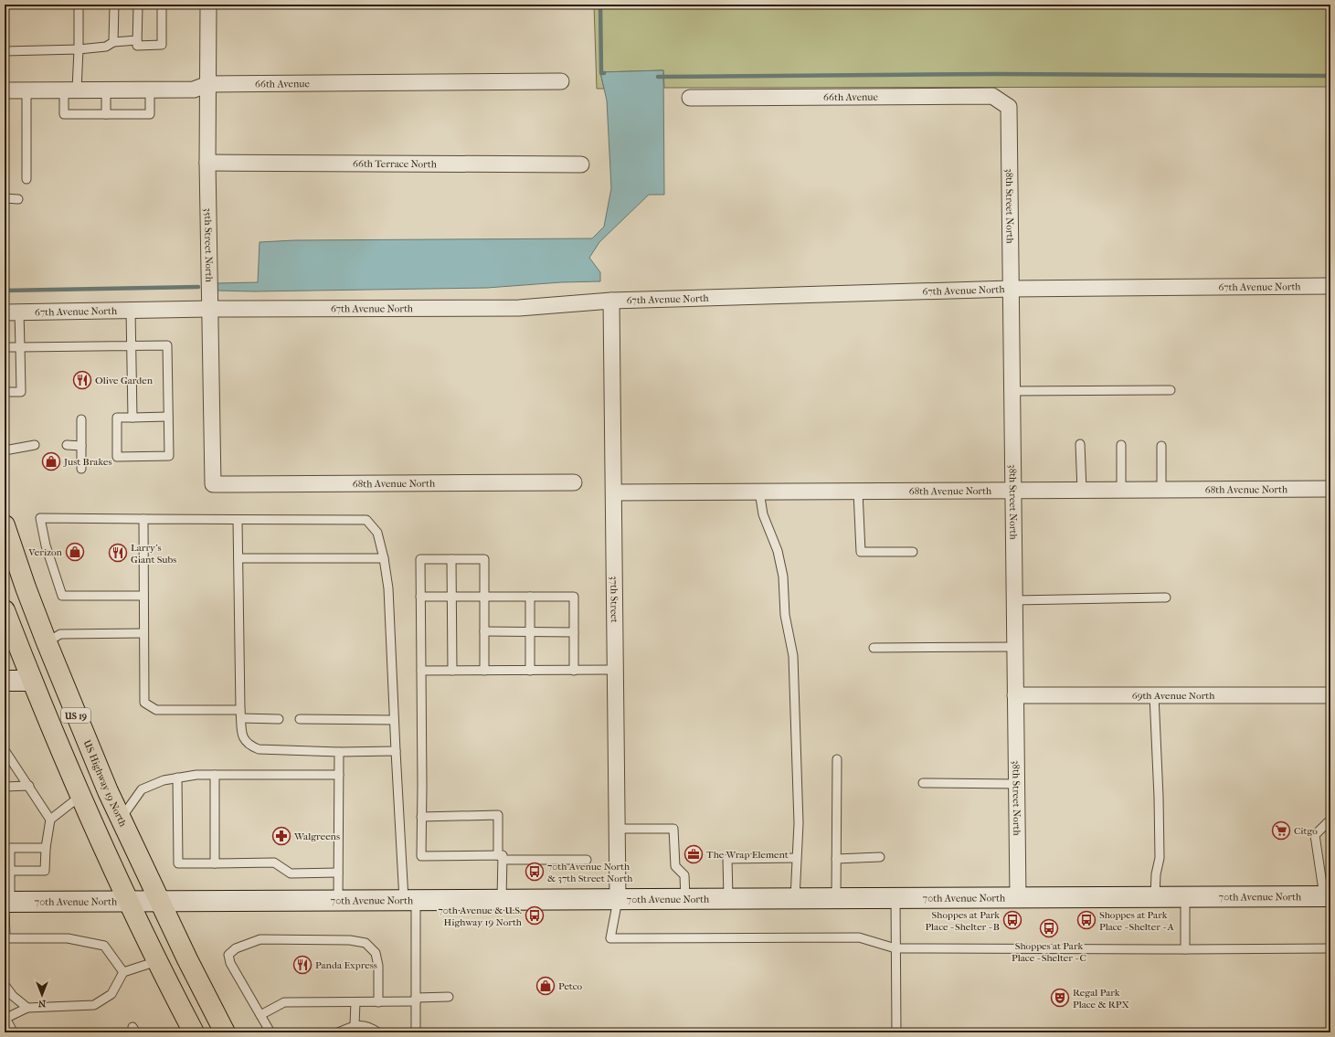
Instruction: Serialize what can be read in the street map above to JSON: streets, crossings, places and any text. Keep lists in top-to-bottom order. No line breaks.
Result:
{"streets":{"highway":["US 19","US Highway 19 North"],"street":["66th Avenue","66th Terrace North","38th Street North","35th Street North","67th Avenue North","68th Avenue North","37th Street","69th Avenue North","70th Avenue North"]},"crossings":[["66th Avenue","38th Street North"],["66th Avenue","35th Street North"],["66th Terrace North","35th Street North"],["38th Street North","67th Avenue North"],["38th Street North","68th Avenue North"],["38th Street North","69th Avenue North"],["38th Street North","70th Avenue North"],["35th Street North","67th Avenue North"],["35th Street North","68th Avenue North"],["67th Avenue North","37th Street"],["68th Avenue North","37th Street"],["37th Street","70th Avenue North"],["US 19","70th Avenue North"],["US Highway 19 North","70th Avenue North"]],"places":{"restaurant":["Olive Garden","Larry's Giant Subs","Panda Express"],"shop":["Just Brakes","Verizon","Petco"],"supermarket":["Citgo"],"pharmacy":["Walgreens"],"office":["The Wrap Element"],"bus stop":["70th Avenue North & 37th Street North","70th Avenue & U.S. Highway 19 North","Shoppes at Park Place - Shelter - B","Shoppes at Park Place - Shelter - A","Shoppes at Park Place - Shelter - C"],"theatre":["Regal Park Place & RPX"]},"north":"bottom"}
